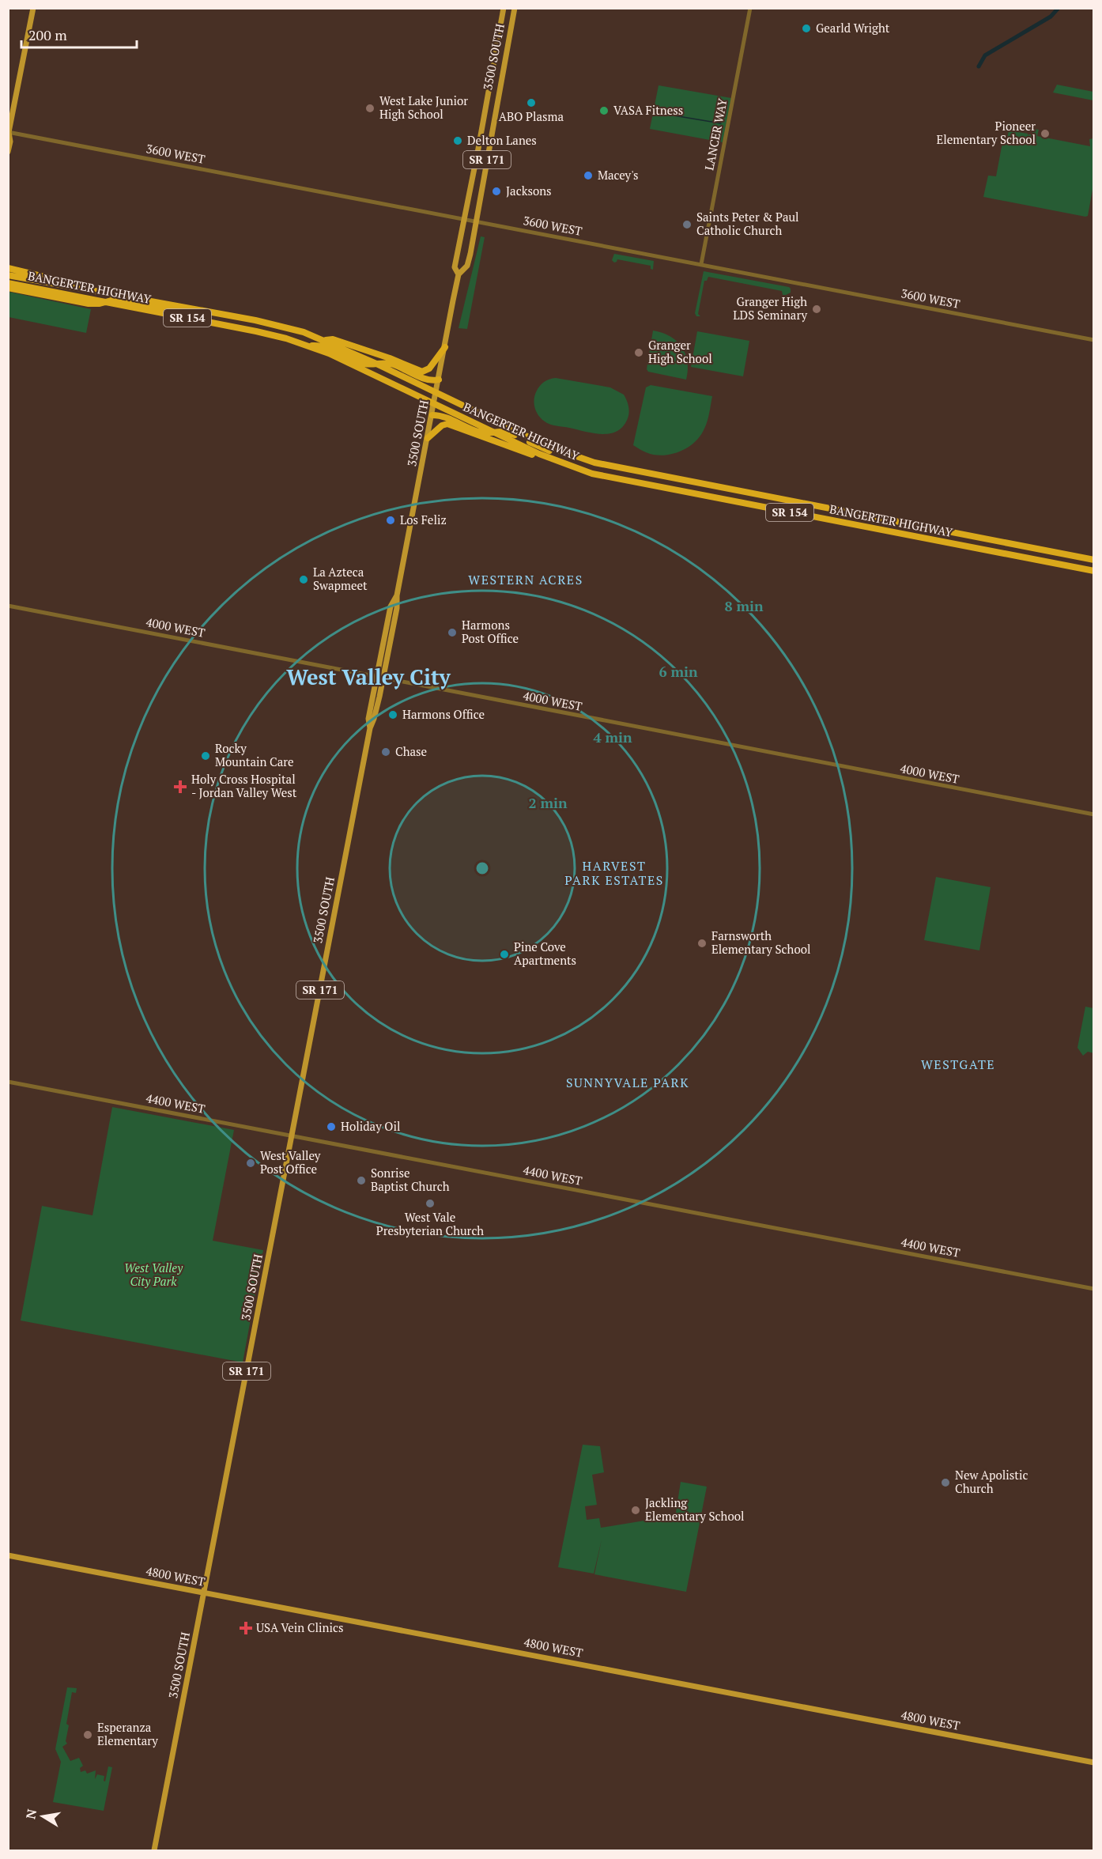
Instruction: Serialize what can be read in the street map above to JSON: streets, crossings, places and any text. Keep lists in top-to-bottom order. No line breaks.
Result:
{"streets":{"highway":["BANGERTER HIGHWAY","SR 154"],"main road":["3500 SOUTH","SR 171","4800 WEST"],"street":["LANCER WAY","3600 WEST","4000 WEST","4400 WEST"]},"crossings":[["3500 SOUTH","3600 WEST"],["3500 SOUTH","BANGERTER HIGHWAY"],["3500 SOUTH","4000 WEST"],["3500 SOUTH","4400 WEST"],["3500 SOUTH","4800 WEST"],["LANCER WAY","3600 WEST"]],"districts":["WESTERN ACRES","West Valley City","HARVEST PARK ESTATES","WESTGATE","SUNNYVALE PARK"],"parks":["West Valley City Park"],"places":{"other":["Gearld Wright","ABO Plasma","West Lake Junior High School","VASA Fitness","Pioneer Elementary School","Delton Lanes","Macey's","Jacksons","Saints Peter & Paul Catholic Church","Granger High LDS Seminary","Granger High School","Los Feliz","La Azteca Swapmeet","Harmons Post Office","Harmons Office","Chase","Rocky Mountain Care","Farnsworth Elementary School","Pine Cove Apartments","Holiday Oil","West Valley Post Office","Sonrise Baptist Church","West Vale Presbyterian Church","New Apolistic Church","Jackling Elementary School","Esperanza Elementary"],"health":["Holy Cross Hospital - Jordan Valley West","USA Vein Clinics"]},"scale_bar":"200 m","north":"left","rings":["8 min","6 min","4 min","2 min"]}
